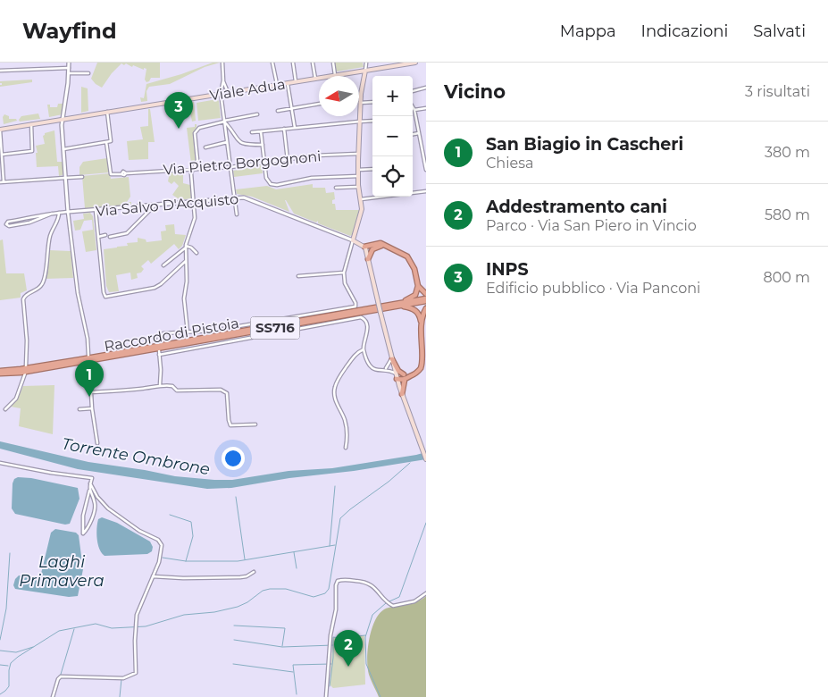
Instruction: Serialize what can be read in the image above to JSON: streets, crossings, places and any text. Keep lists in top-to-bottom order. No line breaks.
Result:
{"streets":{"highway":["SS716","Raccordo di Pistoia"],"main road":["Viale Adua","Via Salvo D'Acquisto"],"street":["Via Pietro Borgognoni"]},"water":["Torrente Ombrone","Laghi Primavera"],"north":"left","page":{"header":"Wayfind","nav":["Mappa","Indicazioni","Salvati"],"heading":["Vicino","3 risultati"],"map_buttons":["+","−"],"pins":["3","1","2"],"list":[{"mark":"1","name":"San Biagio in Cascheri","note":"Chiesa","value":"380 m"},{"mark":"2","name":"Addestramento cani","note":"Parco · Via San Piero in Vincio","value":"580 m"},{"mark":"3","name":"INPS","note":"Edificio pubblico · Via Panconi","value":"800 m"}]}}
